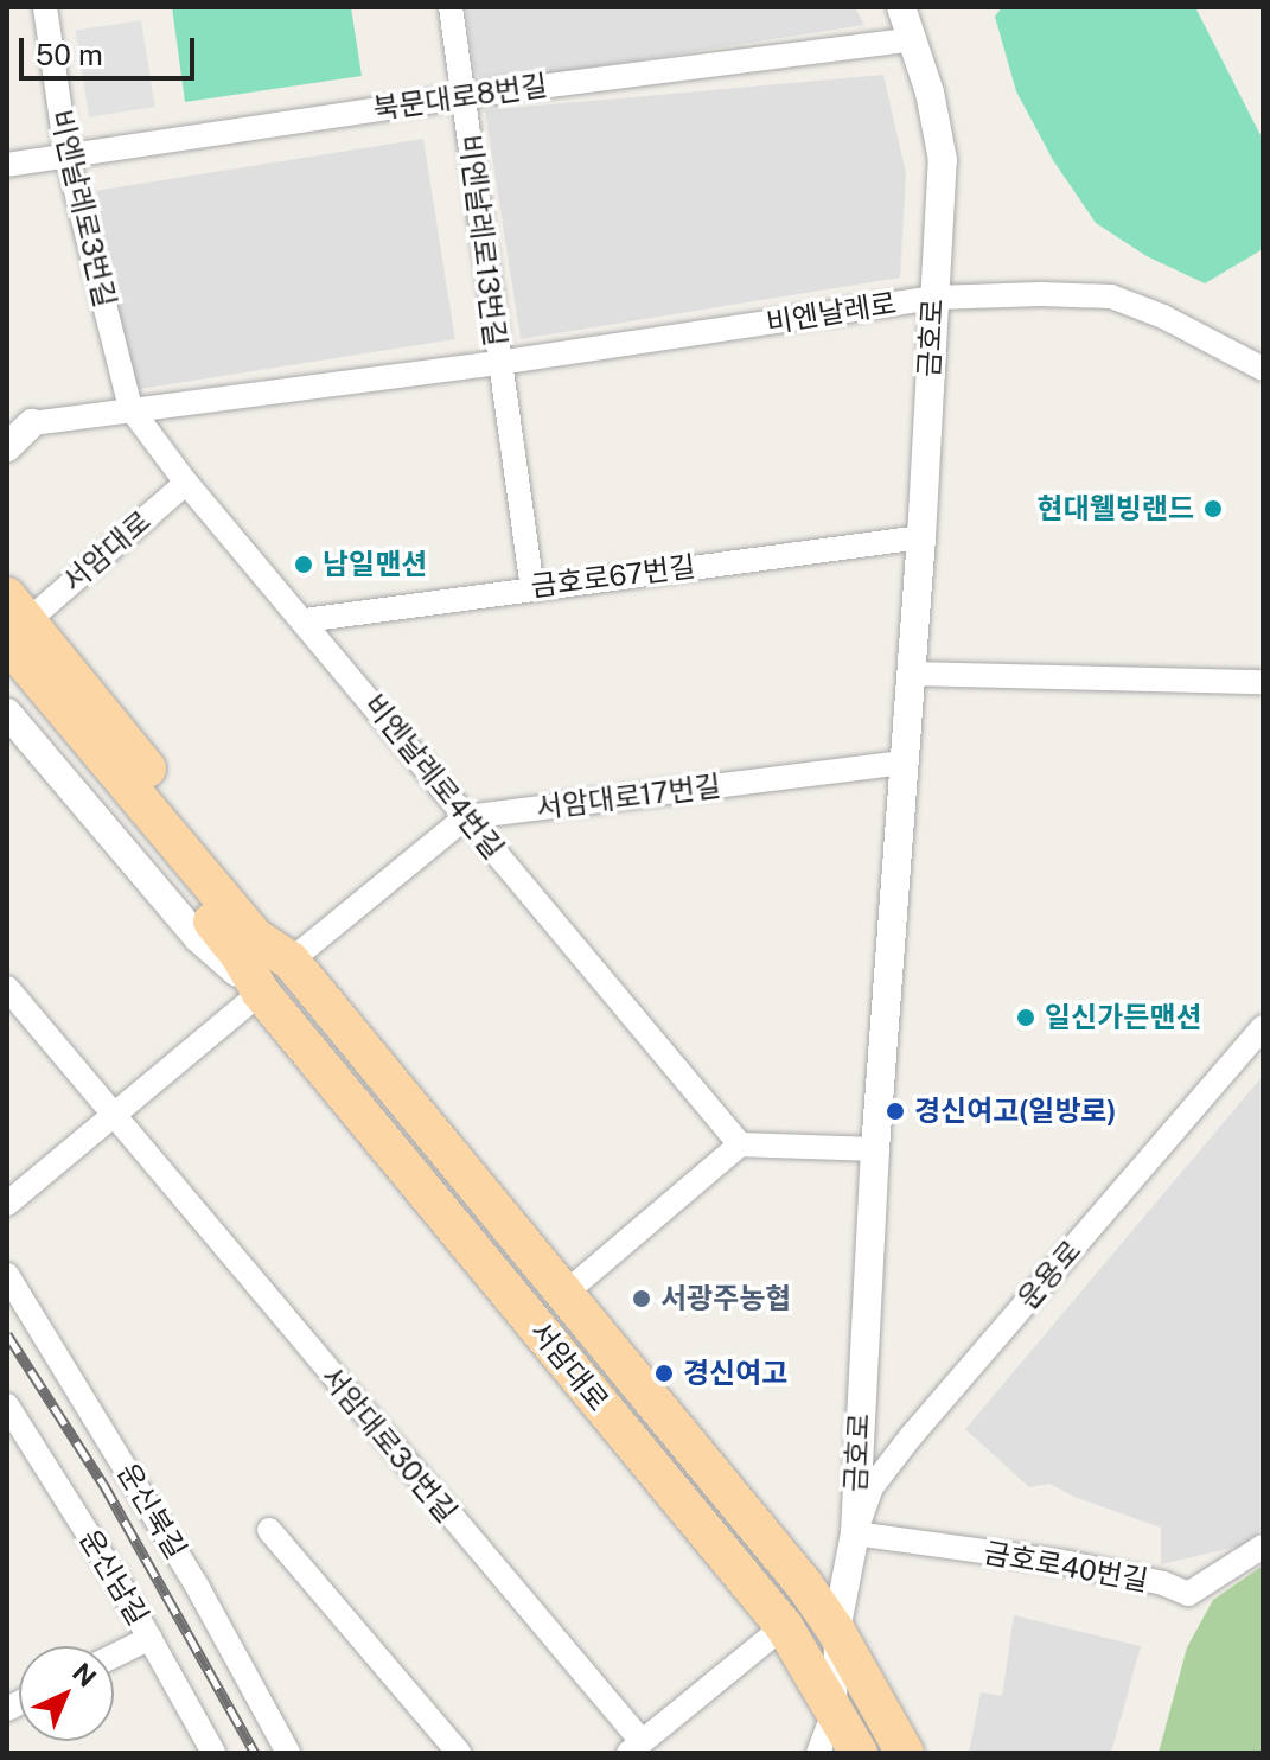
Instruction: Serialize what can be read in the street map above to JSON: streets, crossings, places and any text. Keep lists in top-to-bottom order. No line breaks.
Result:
{"streets":{"main road":["서암대로"],"street":["북문대로8번길","비엔날레로3번길","비엔날레로13번길","비엔날레로","금호로","금호로67번길","비엔날레로4번길","서암대로17번길","운용로","서암대로30번길","운신북길","금호로40번길","운신남길"]},"crossings":[["북문대로8번길","비엔날레로3번길"],["북문대로8번길","비엔날레로13번길"],["북문대로8번길","금호로"],["비엔날레로3번길","비엔날레로"],["비엔날레로3번길","비엔날레로4번길"],["비엔날레로13번길","비엔날레로"],["비엔날레로","금호로"],["비엔날레로","비엔날레로4번길"],["금호로","서암대로"],["금호로","금호로67번길"],["금호로","서암대로17번길"],["금호로","운용로"],["금호로","금호로40번길"],["서암대로","비엔날레로4번길"],["금호로67번길","비엔날레로4번길"],["비엔날레로4번길","서암대로17번길"],["운용로","금호로40번길"]],"places":["현대웰빙랜드","남일맨션","일신가든맨션","경신여고(일방로)","서광주농협","경신여고"],"scale_bar":"50 m","north":"top right"}
